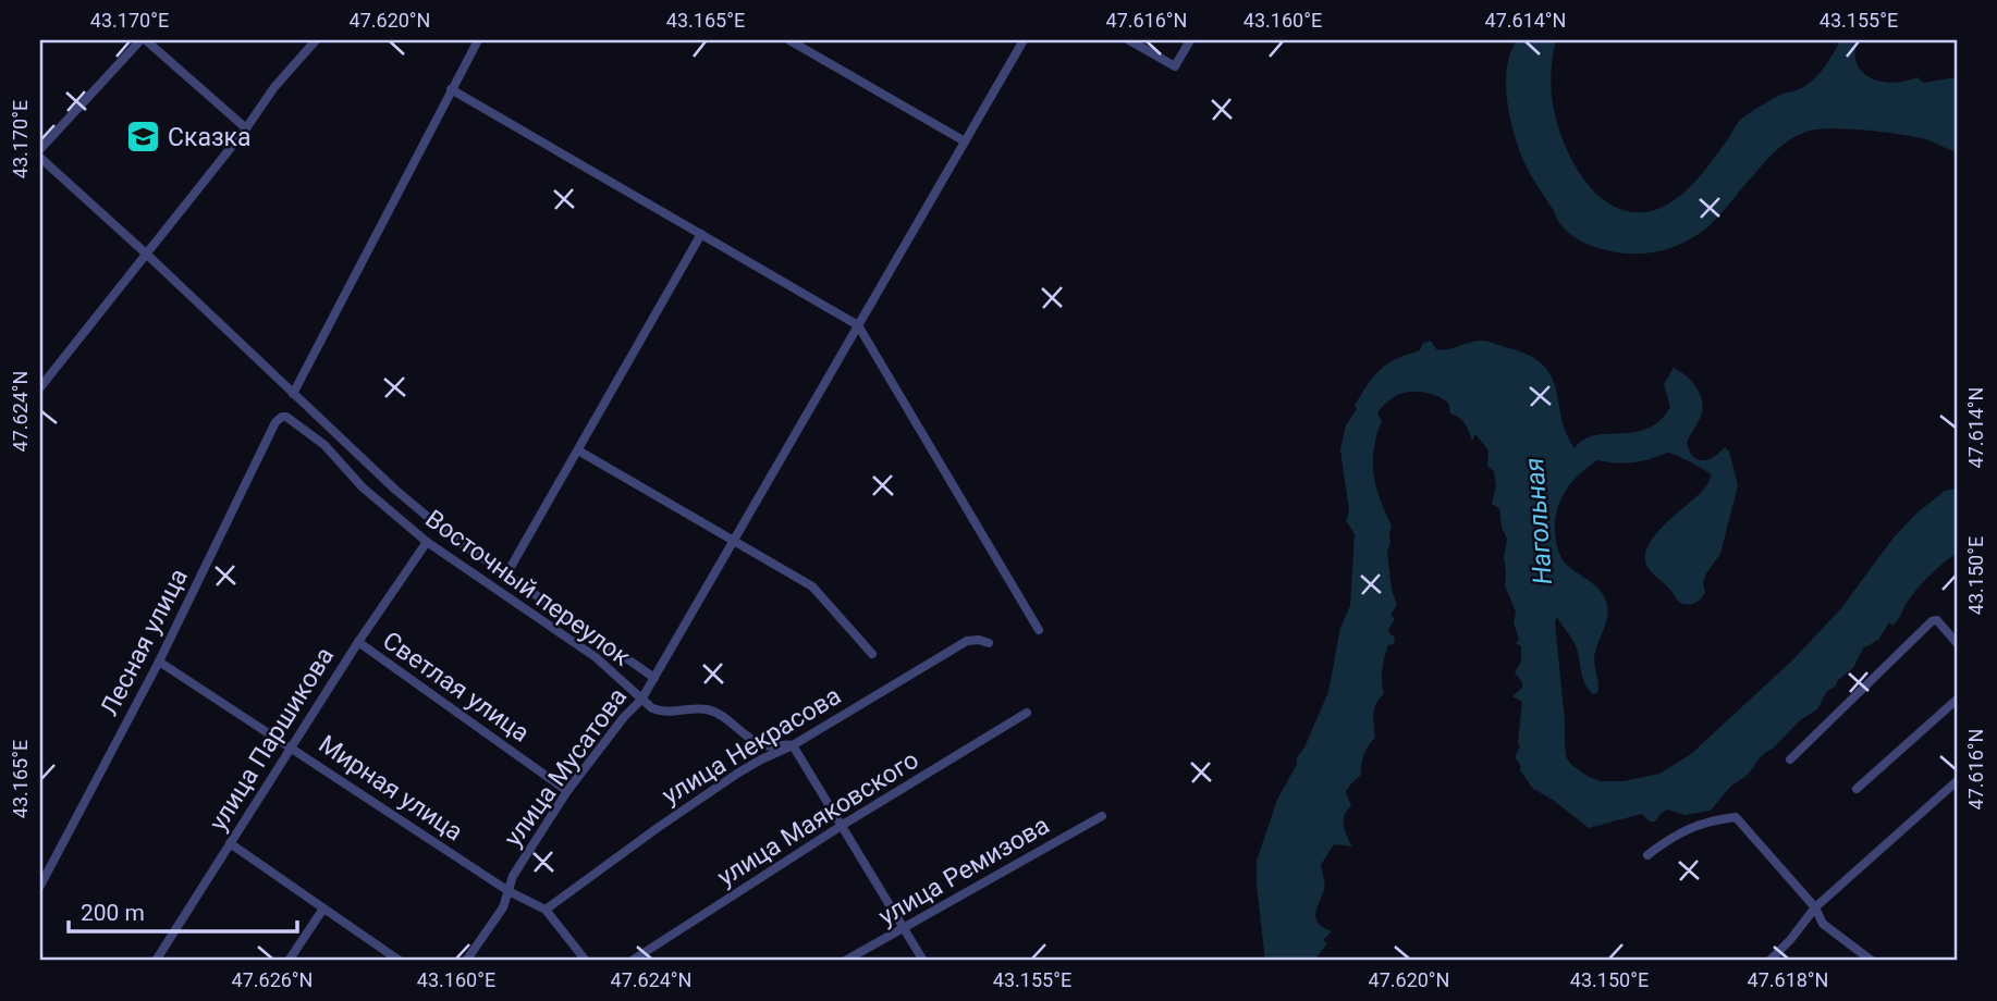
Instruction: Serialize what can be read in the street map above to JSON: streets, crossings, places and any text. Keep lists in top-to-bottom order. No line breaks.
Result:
{"streets":{"street":["Восточный переулок","Лесная улица","Светлая улица","улица Паршикова","улица Некрасова","улица Мусатова","Мирная улица","улица Маяковского","улица Ремизова"]},"crossings":[["Восточный переулок","Лесная улица"],["Восточный переулок","улица Паршикова"],["Восточный переулок","улица Некрасова"],["Восточный переулок","улица Мусатова"],["Лесная улица","Мирная улица"],["Светлая улица","улица Паршикова"],["Светлая улица","улица Мусатова"],["улица Паршикова","Мирная улица"],["улица Некрасова","Мирная улица"],["улица Мусатова","Мирная улица"]],"water":["Нагольная"],"places":{"school or university":["Сказка"]},"scale_bar":"200 m","coordinates":["43.170°E","47.620°N","43.165°E","47.616°N","43.160°E","47.614°N","43.155°E","47.624°N","43.150°E","47.626°N","47.618°N"]}
